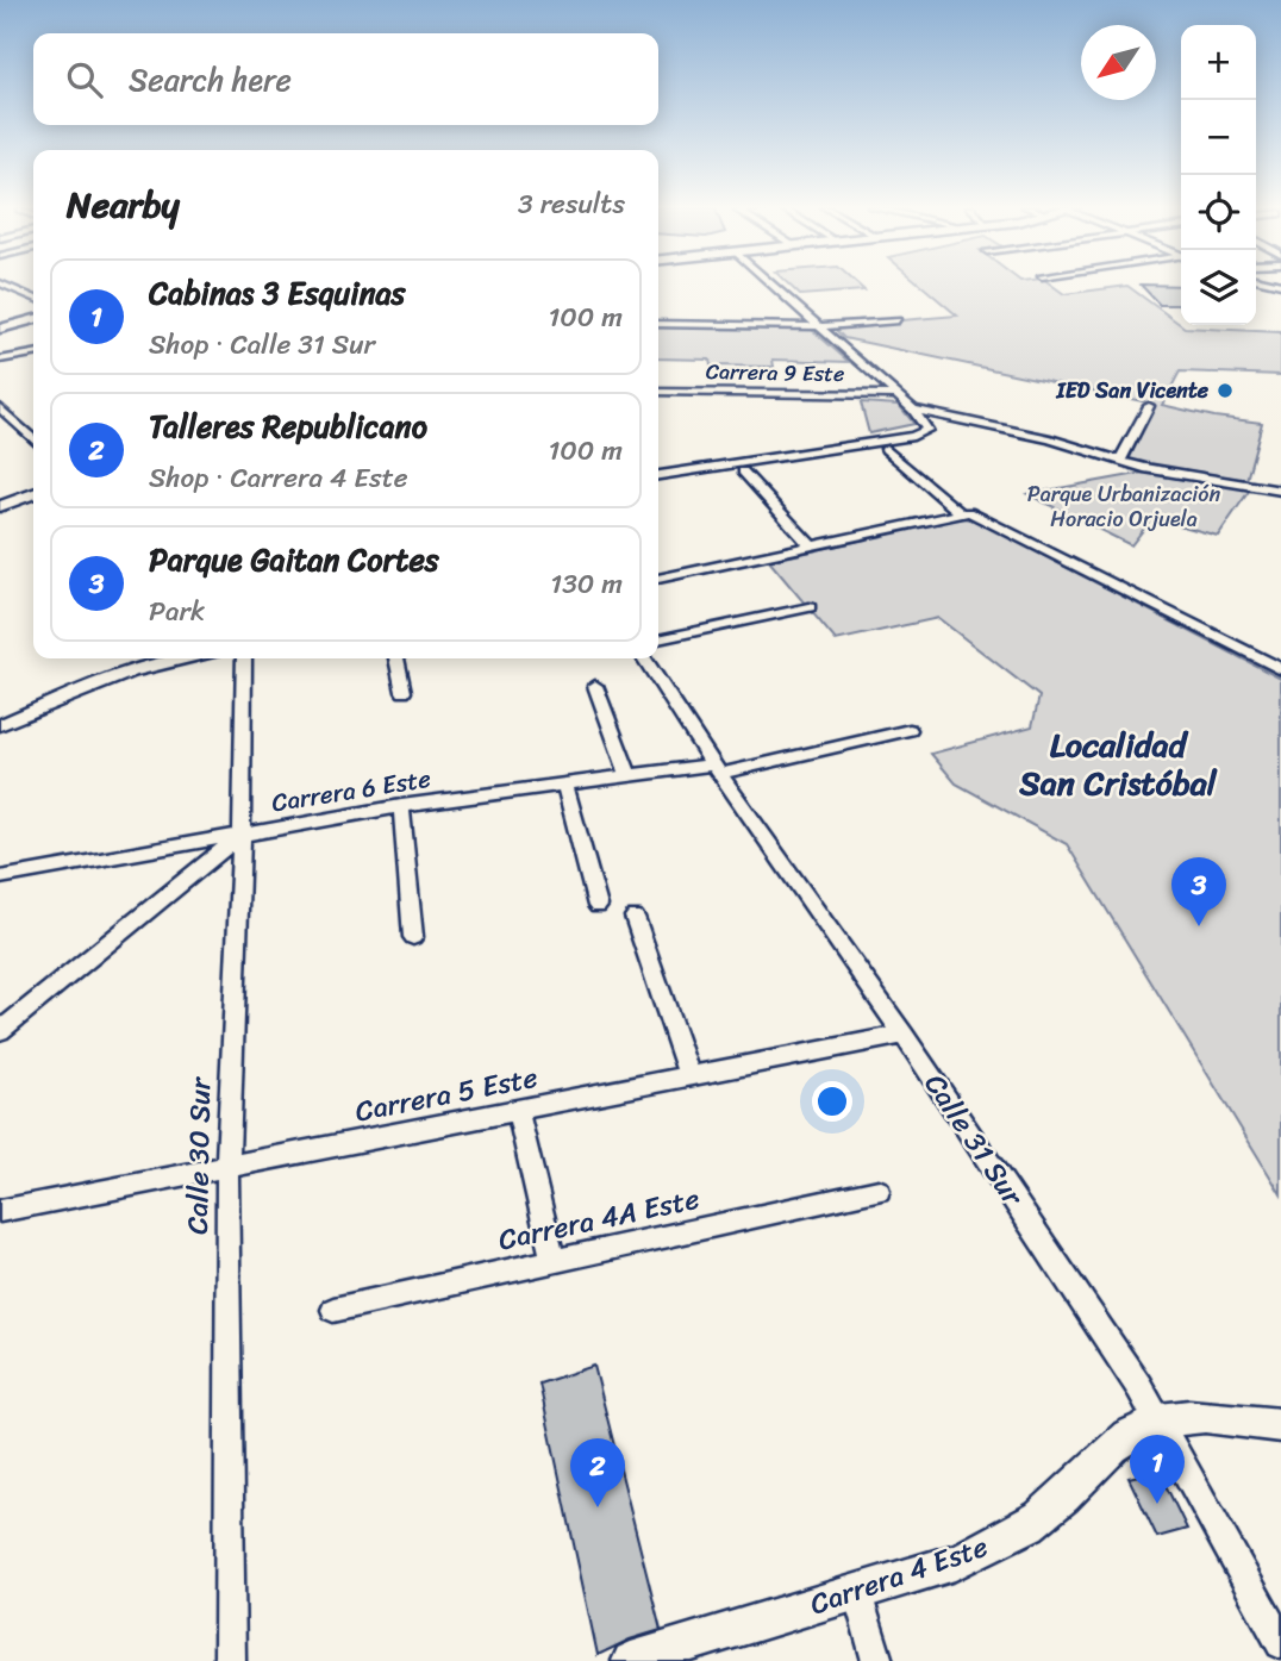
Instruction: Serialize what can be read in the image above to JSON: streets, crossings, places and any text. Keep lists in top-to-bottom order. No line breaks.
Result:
{"streets":{"street":["Carrera 9 Este","Carrera 6 Este","Carrera 5 Este","Calle 31 Sur","Calle 30 Sur","Carrera 4A Este","Carrera 4 Este"]},"crossings":[["Carrera 6 Este","Calle 31 Sur"],["Carrera 6 Este","Calle 30 Sur"],["Carrera 5 Este","Calle 31 Sur"],["Carrera 5 Este","Calle 30 Sur"],["Calle 31 Sur","Carrera 4 Este"]],"districts":["Localidad San Cristóbal"],"parks":["Parque Urbanización Horacio Orjuela"],"places":["IED San Vicente"],"north":"bottom left","page":{"map_buttons":["+","−"],"search":"Search here","heading":["Nearby","3 results"],"list":[{"mark":"1","name":"Cabinas 3 Esquinas","note":"Shop · Calle 31 Sur","value":"100 m"},{"mark":"2","name":"Talleres Republicano","note":"Shop · Carrera 4 Este","value":"100 m"},{"mark":"3","name":"Parque Gaitan Cortes","note":"Park","value":"130 m"}],"pins":["3","1","2"]}}
